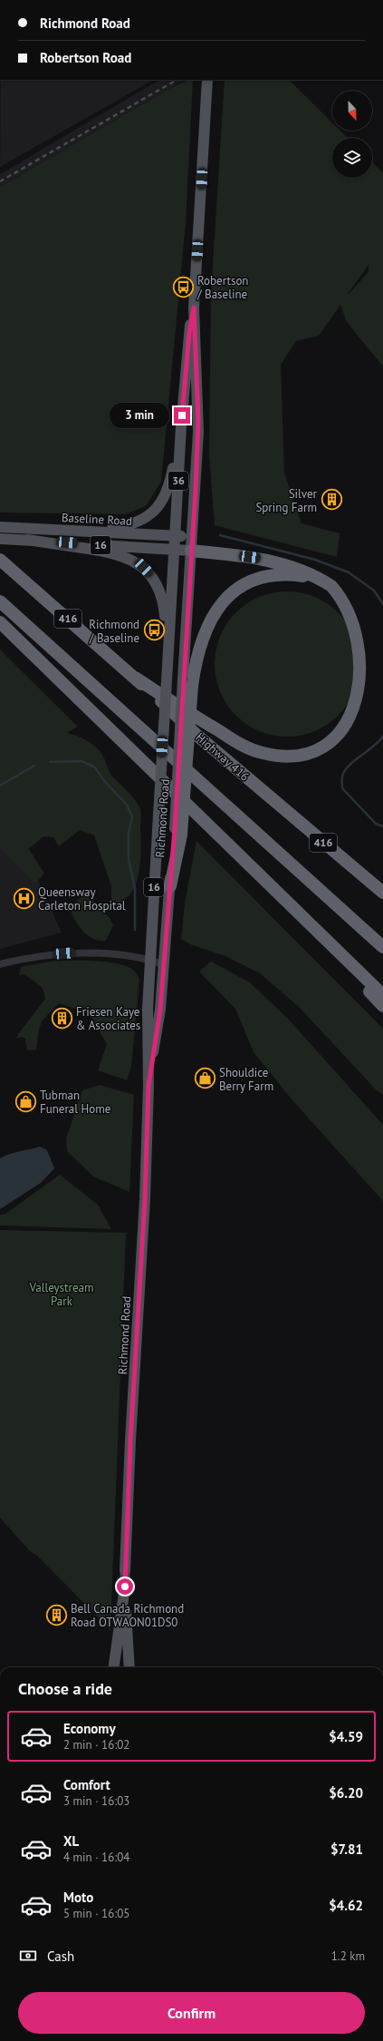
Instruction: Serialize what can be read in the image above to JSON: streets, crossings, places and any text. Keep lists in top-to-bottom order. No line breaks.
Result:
{"streets":{"highway":["416","Highway 416"],"main road":["36","Baseline Road","16","Richmond Road"]},"crossings":[["36","Baseline Road"],["36","16"],["36","Richmond Road"],["16","Richmond Road"]],"parks":["Valleystream Park"],"places":{"bus stop":["Robertson / Baseline","Richmond / Baseline"],"building":["Silver Spring Farm","Friesen Kaye & Associates","Bell Canada Richmond Road OTWAON01DS0"],"hospital":["Queensway Carleton Hospital"],"shop":["Shouldice Berry Farm","Tubman Funeral Home"]},"north":"bottom","page":{"banner":["Richmond Road","Robertson Road"],"bubble":"3 min","heading":"Choose a ride","list":[{"name":"Economy","note":"2 min · 16:02","value":"$4.59"},{"name":"Comfort","note":"3 min · 16:03","value":"$6.20"},{"name":"XL","note":"4 min · 16:04","value":"$7.81"},{"name":"Moto","note":"5 min · 16:05","value":"$4.62"}],"pay":["Cash","1.2 km"],"buttons":"Confirm"}}
